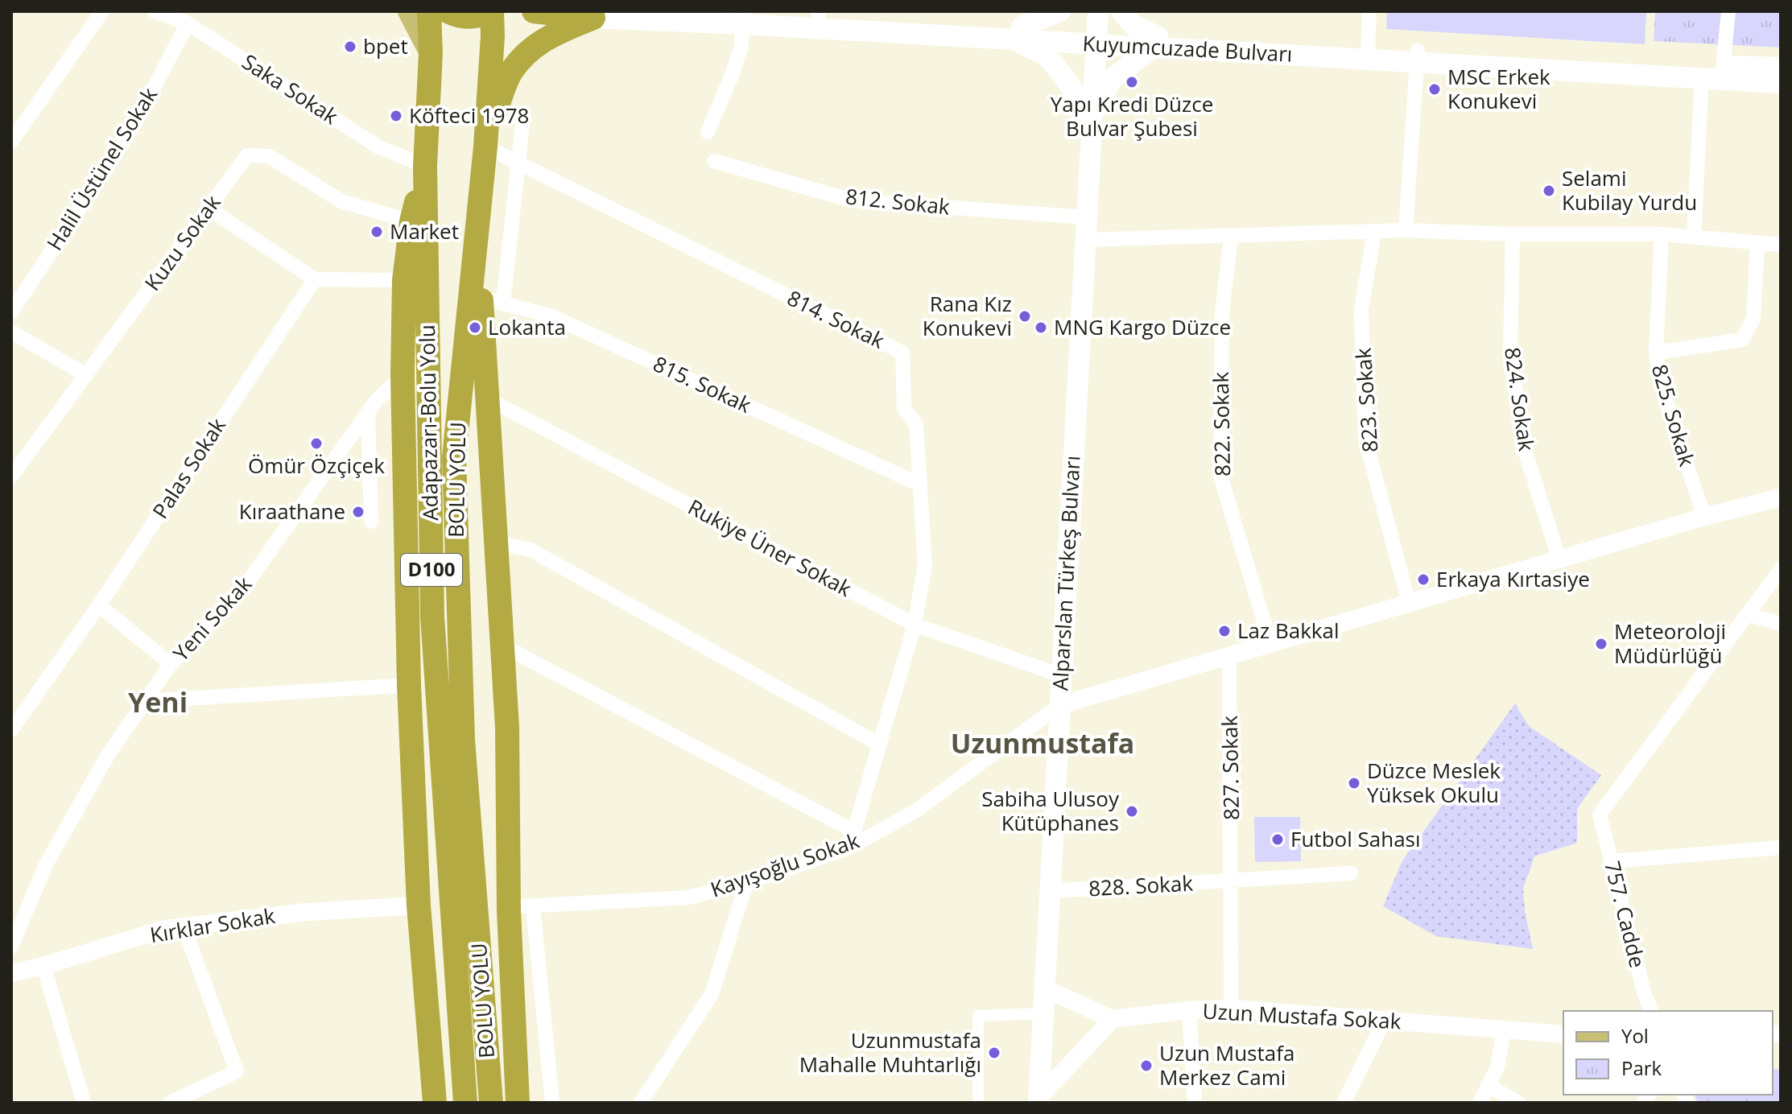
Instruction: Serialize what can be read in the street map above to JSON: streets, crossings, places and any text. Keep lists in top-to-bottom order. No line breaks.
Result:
{"streets":{"highway":["Adapazarı-Bolu Yolu","BOLU YOLU","D100"],"main road":["Kuyumcuzade Bulvarı","Alparslan Türkeş Bulvarı"],"street":["Saka Sokak","Halil Üstünel Sokak","812. Sokak","Kuzu Sokak","814. Sokak","815. Sokak","824. Sokak","823. Sokak","825. Sokak","822. Sokak","Palas Sokak","Rukiye Üner Sokak","Yeni Sokak","827. Sokak","Kayışoğlu Sokak","828. Sokak","757. Cadde","Kırklar Sokak","Uzun Mustafa Sokak"]},"crossings":[["Kuyumcuzade Bulvarı","Alparslan Türkeş Bulvarı"],["Saka Sokak","Halil Üstünel Sokak"],["Saka Sokak","Adapazarı-Bolu Yolu"],["812. Sokak","Alparslan Türkeş Bulvarı"],["814. Sokak","815. Sokak"],["814. Sokak","BOLU YOLU"],["814. Sokak","Rukiye Üner Sokak"],["814. Sokak","Kayışoğlu Sokak"],["BOLU YOLU","D100"],["Rukiye Üner Sokak","Alparslan Türkeş Bulvarı"],["Alparslan Türkeş Bulvarı","Kayışoğlu Sokak"],["Alparslan Türkeş Bulvarı","828. Sokak"],["827. Sokak","828. Sokak"],["827. Sokak","Uzun Mustafa Sokak"]],"districts":["Yeni","Uzunmustafa"],"places":["bpet","Yapı Kredi Düzce Bulvar Şubesi","MSC Erkek Konukevi","Köfteci 1978","Selami Kubilay Yurdu","Market","Rana Kız Konukevi","Lokanta","MNG Kargo Düzce","Ömür Özçiçek","Kıraathane","Erkaya Kırtasiye","Laz Bakkal","Meteoroloji Müdürlüğü","Düzce Meslek Yüksek Okulu","Sabiha Ulusoy Kütüphanes","Futbol Sahası","Uzunmustafa Mahalle Muhtarlığı","Uzun Mustafa Merkez Cami"],"legend":["Yol","Park"]}
